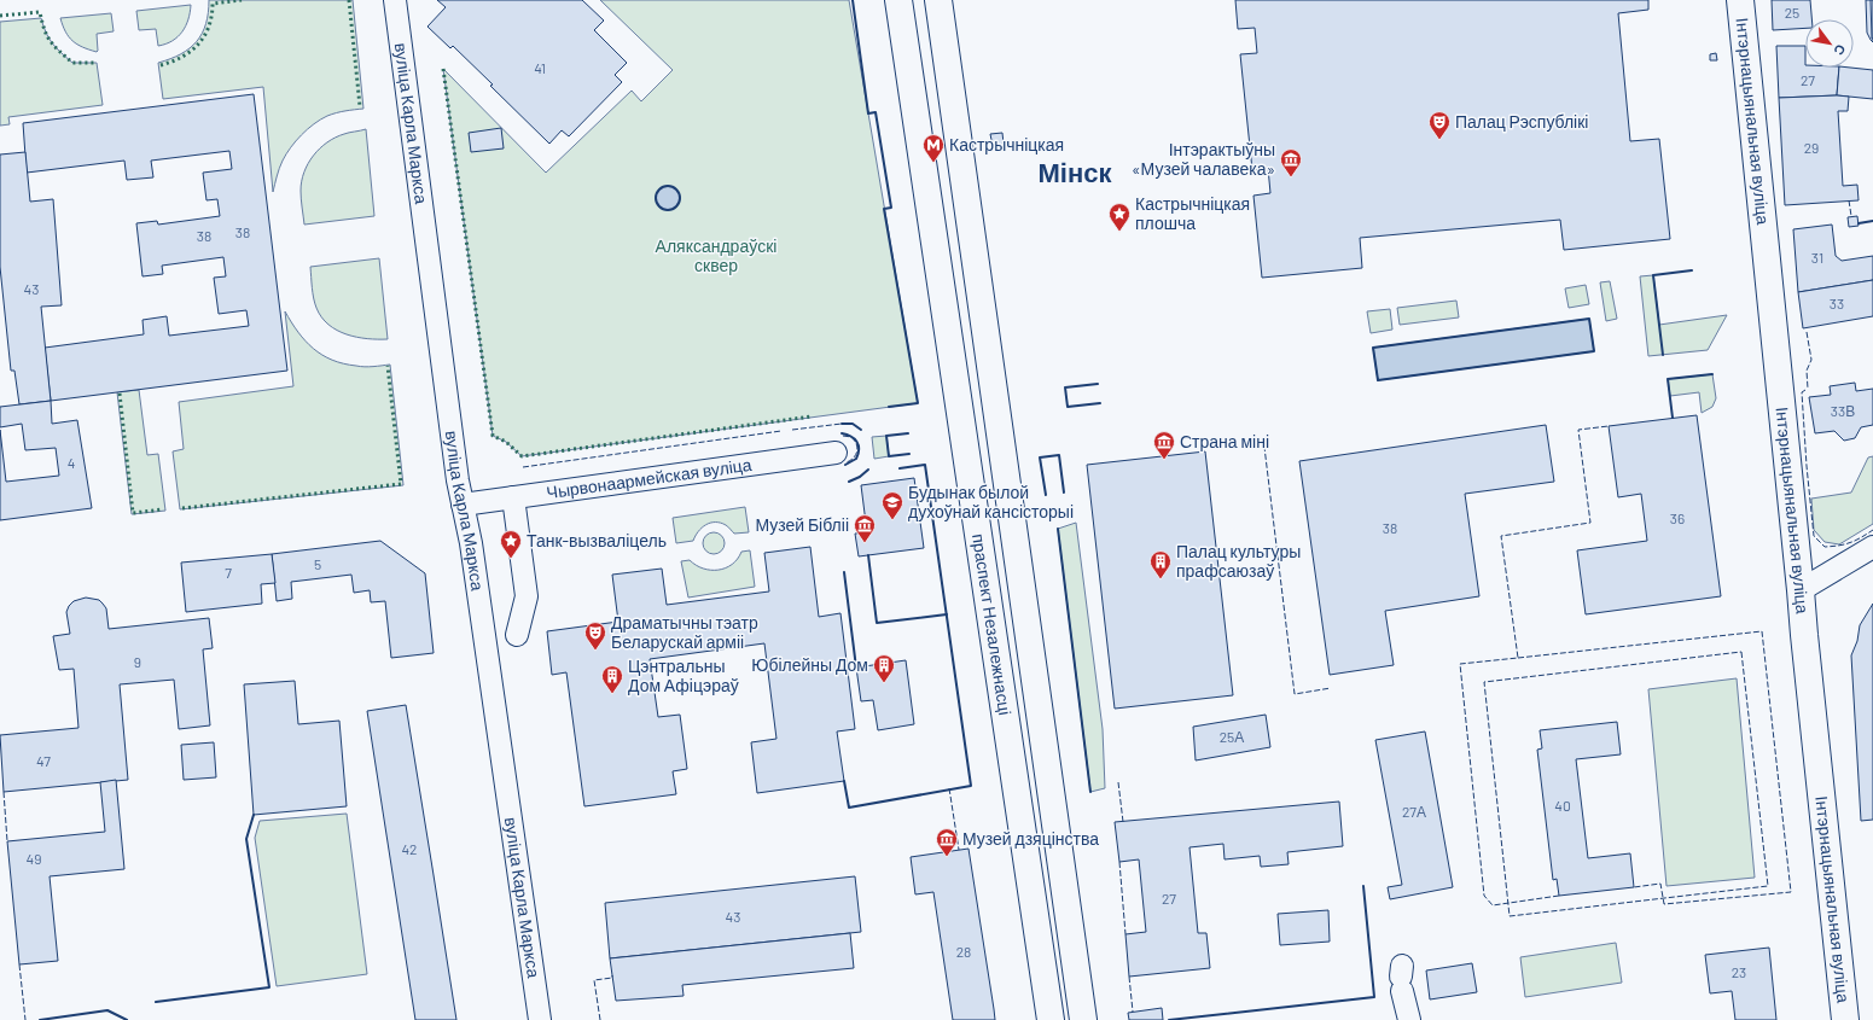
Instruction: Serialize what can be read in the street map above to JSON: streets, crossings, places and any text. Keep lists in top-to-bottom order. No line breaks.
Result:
{"streets":{"main road":["Інтэрнацыянальная вуліца","праспект Незалежнасці"],"street":["вуліца Карла Маркса","Чырвонаармейская вуліца"]},"crossings":[["вуліца Карла Маркса","Чырвонаармейская вуліца"]],"districts":["Мінск"],"parks":["Аляксандраўскі сквер"],"places":{"theatre":["Палац Рэспублікі","Драматычны тэатр Беларускай арміі"],"metro station":["Кастрычніцкая"],"museum":["Інтэрактыўны «Музей чалавека»","Страна міні","Музей Бібліі","Музей дзяцінства"],"place":["Кастрычніцкая плошча","Танк-вызваліцель"],"school or university":["Будынак былой духоўнай кансісторыі"],"building":["Палац культуры прафсаюзаў","Юбілейны Дом","Цэнтральны Дом Афіцэраў"]},"house_numbers":["25","41","27","29","38","38","31","43","33","33В","4","36","38","5","7","9","25А","47","40","27А","42","49","27","43","28","23"],"north":"bottom right"}
